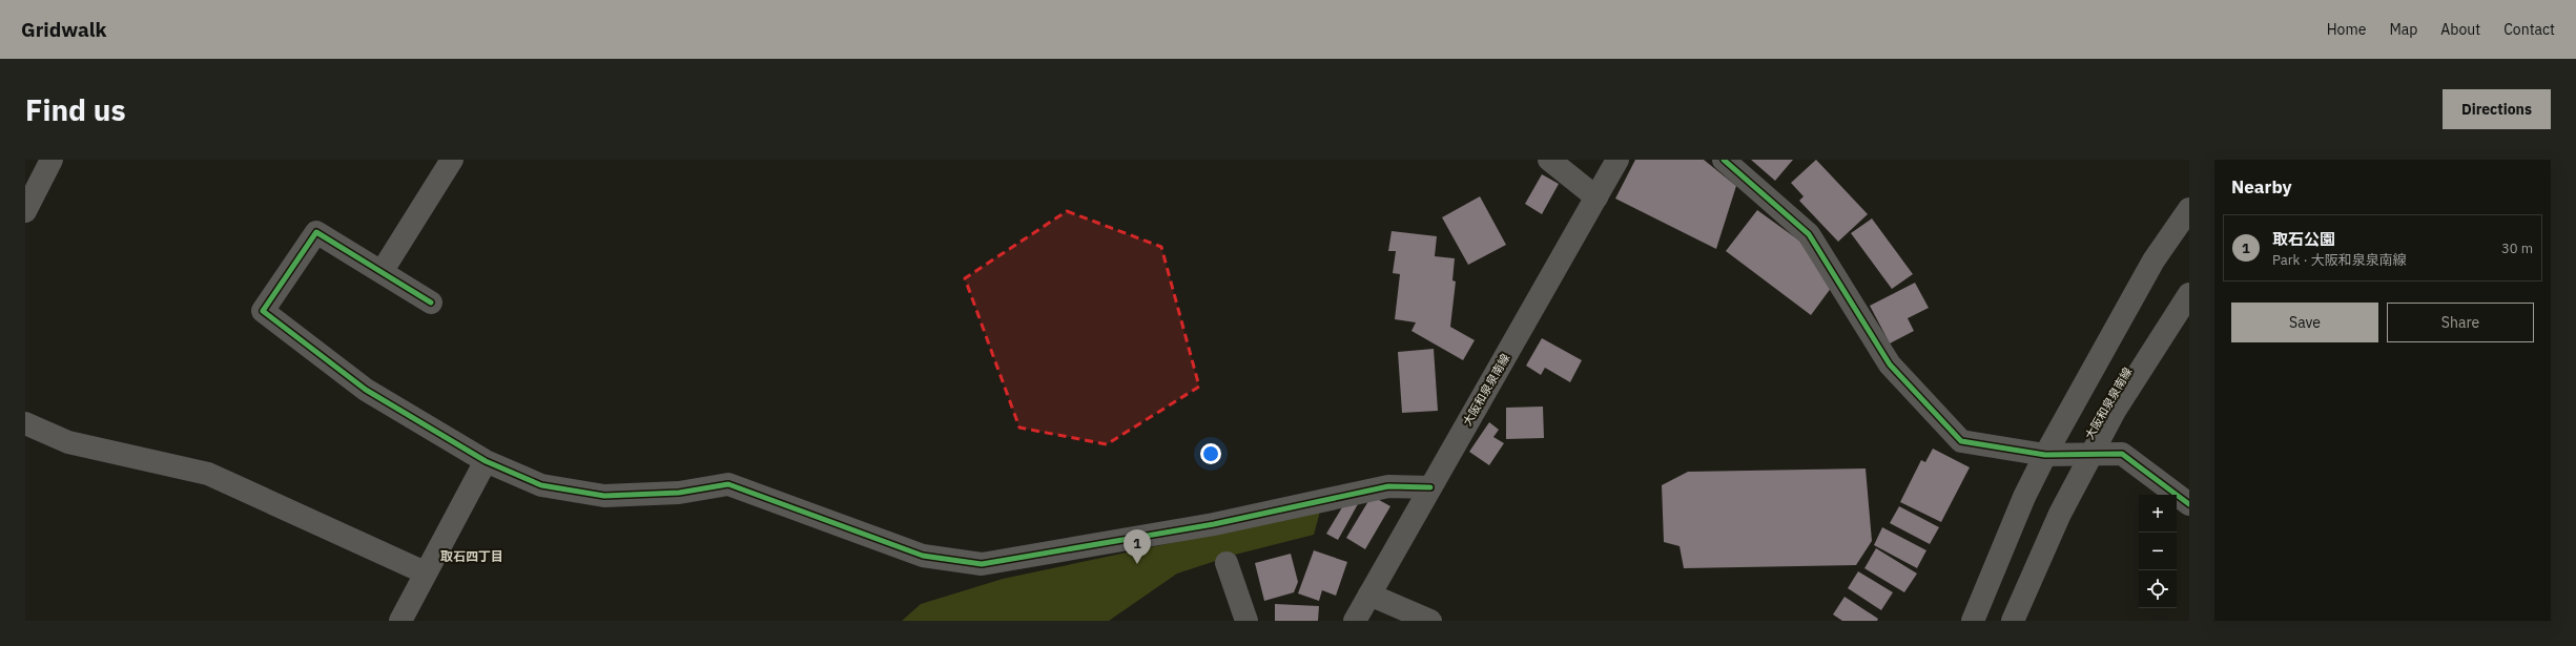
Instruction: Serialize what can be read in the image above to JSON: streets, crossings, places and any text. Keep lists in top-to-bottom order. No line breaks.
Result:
{"streets":{"main road":["大阪和泉泉南線"]},"districts":["取石四丁目"],"page":{"header":"Gridwalk","nav":["Home","Map","About","Contact"],"buttons":["Directions",["Save","Share"]],"title":"Find us","heading":"Nearby","list":[{"mark":"1","name":"取石公園","note":"Park · 大阪和泉泉南線","value":"30 m"}],"map_buttons":["+","−"],"pins":"1"}}
